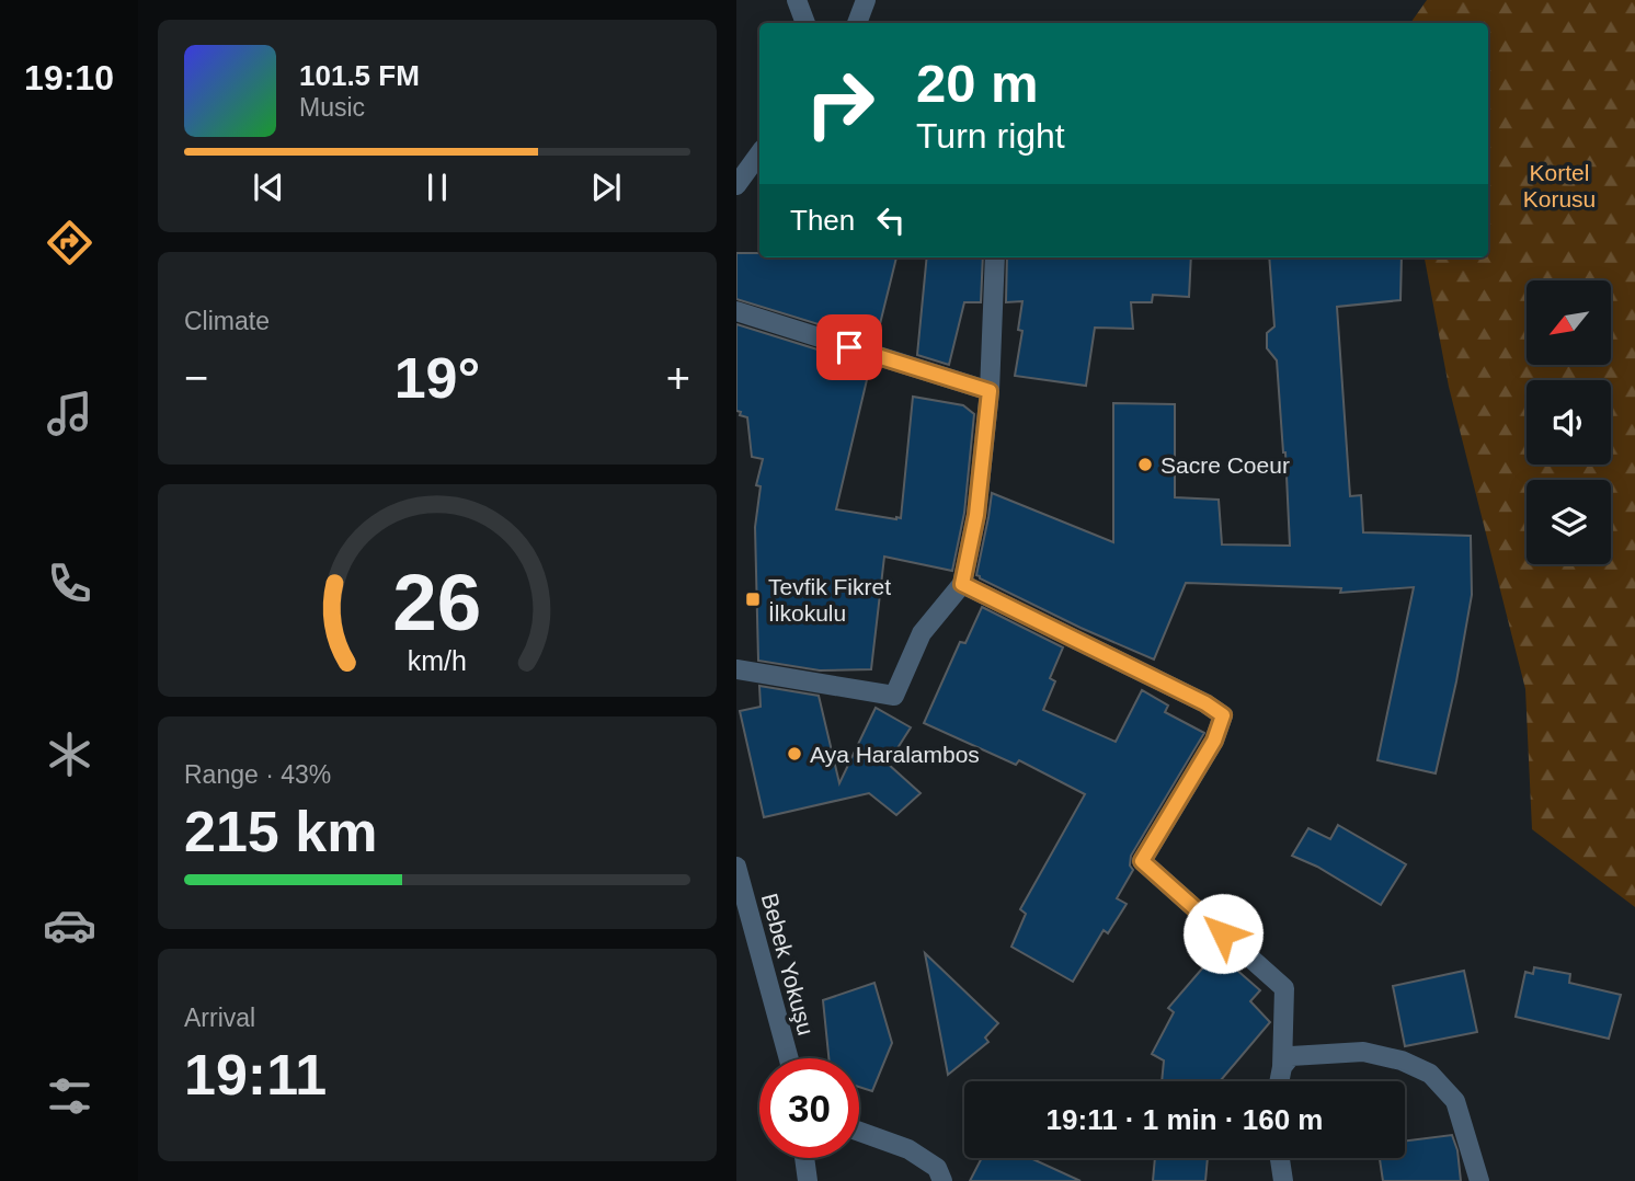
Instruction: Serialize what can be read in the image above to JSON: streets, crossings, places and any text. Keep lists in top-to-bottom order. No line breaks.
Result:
{"streets":{"street":["Bebek Yokuşu"]},"parks":["Kortel Korusu"],"places":{"other":["Sacre Coeur","Aya Haralambos"],"transit":["Tevfik Fikret İlkokulu"]},"north":"bottom left","page":{"tabs":"19:10","turn":["20 m","Turn right"],"song":["101.5 FM","Music"],"then":"Then","tile":["Climate",["Range · 43%","215 km"],["Arrival","19:11"]],"heat":["−","19°","+"],"limit":"30","trip":"19:11 · 1 min · 160 m","gauge":["26","km/h"]}}
